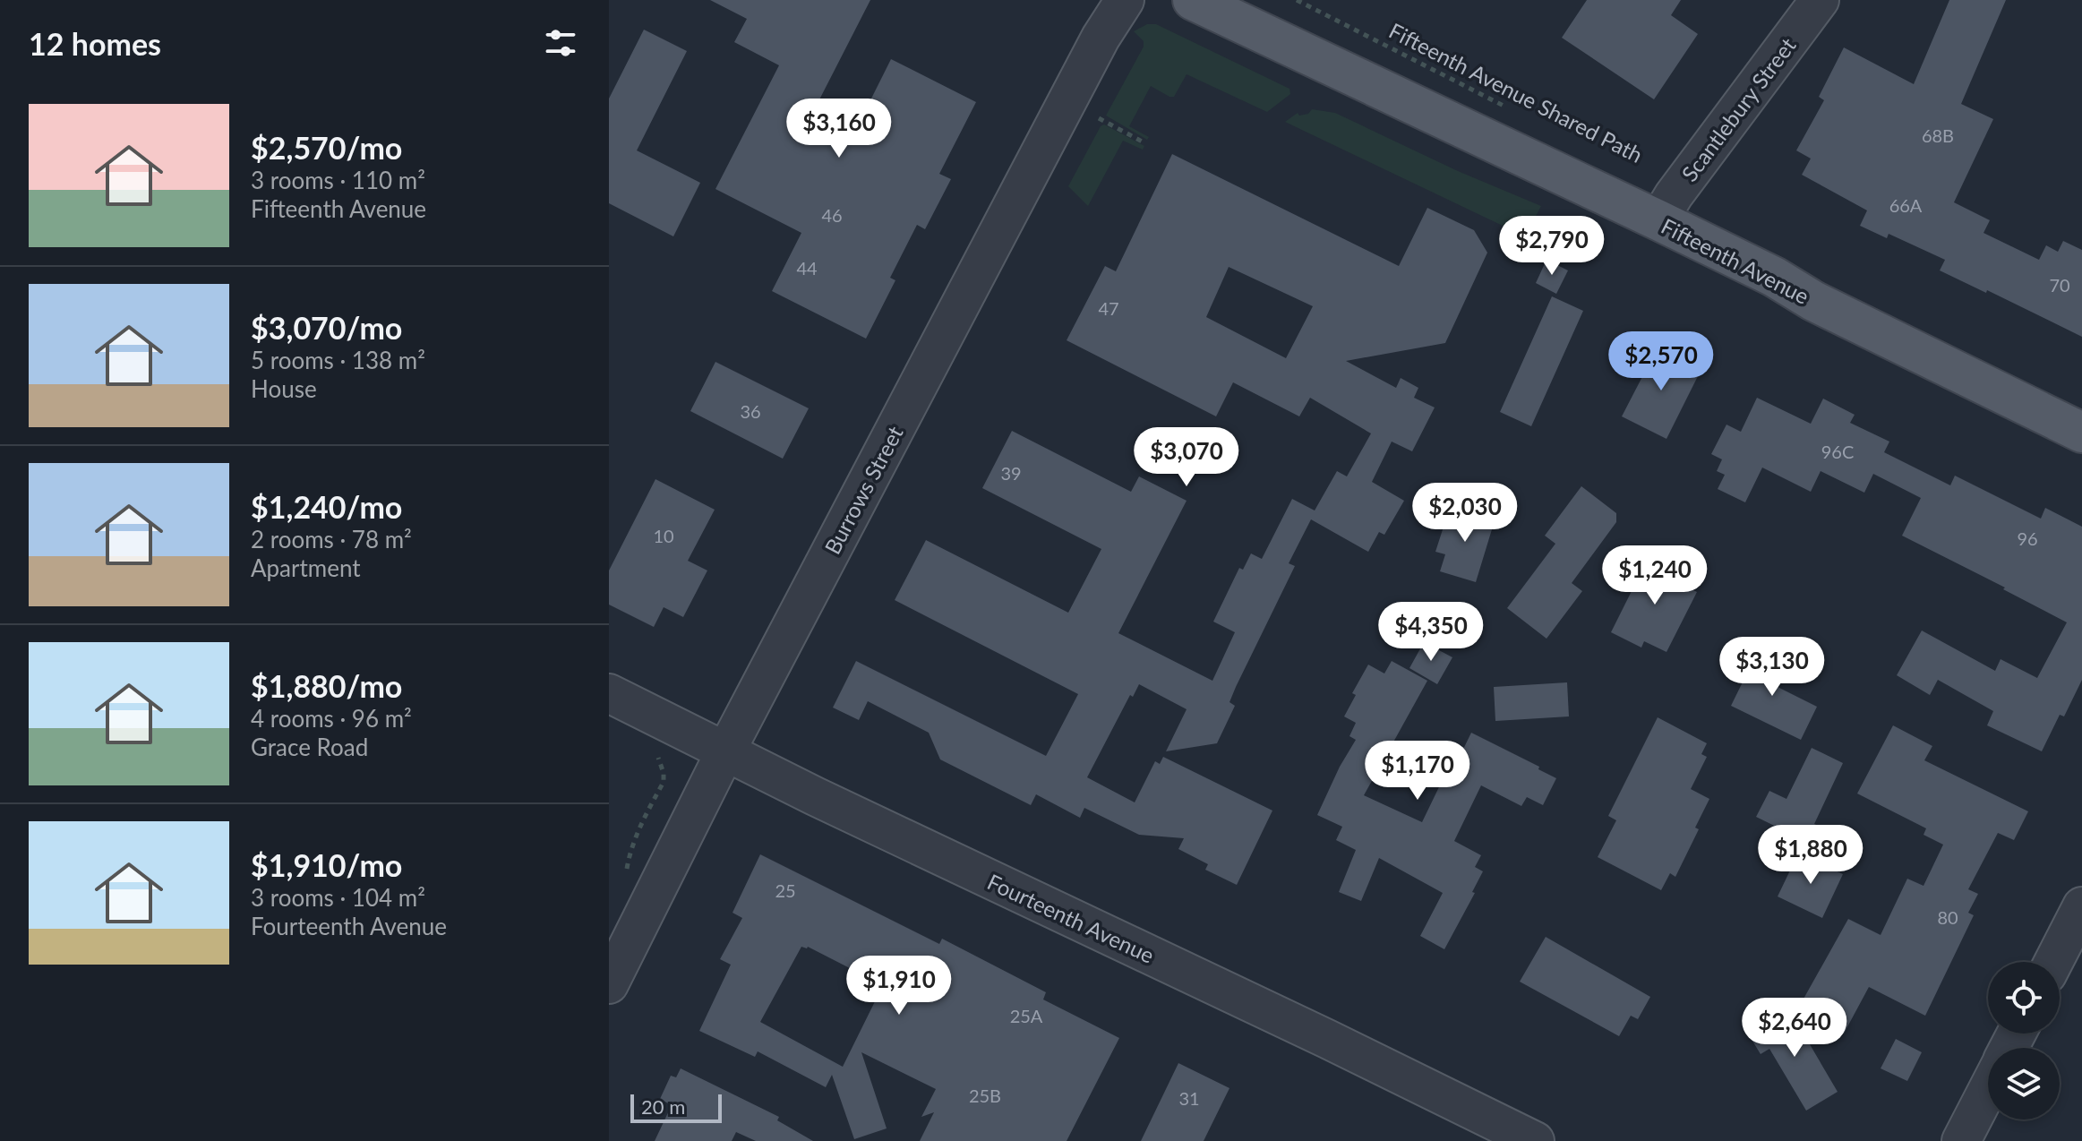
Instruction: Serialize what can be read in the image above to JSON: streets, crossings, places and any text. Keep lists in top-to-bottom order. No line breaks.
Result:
{"streets":{"main road":["Fifteenth Avenue"],"street":["Scantlebury Street","Burrows Street","Fourteenth Avenue"],"path":["Fifteenth Avenue Shared Path"]},"crossings":[["Scantlebury Street","Fifteenth Avenue"],["Burrows Street","Fourteenth Avenue"]],"house_numbers":["68B","66A","46","44","70","47","36","96C","39","10","96","25","80","25A","25B","31"],"scale_bar":"20 m","page":{"heading":"12 homes","list":[{"name":"$2,570/mo","note":"3 rooms · 110 m² · Fifteenth Avenue"},{"name":"$3,070/mo","note":"5 rooms · 138 m² · House"},{"name":"$1,240/mo","note":"2 rooms · 78 m² · Apartment"},{"name":"$1,880/mo","note":"4 rooms · 96 m² · Grace Road"},{"name":"$1,910/mo","note":"3 rooms · 104 m² · Fourteenth Avenue"}],"price":["$3,160","$2,790","$2,570","$3,070","$2,030","$1,240","$4,350","$3,130","$1,170","$1,880","$1,910","$2,640"],"scale":"20 m"}}
